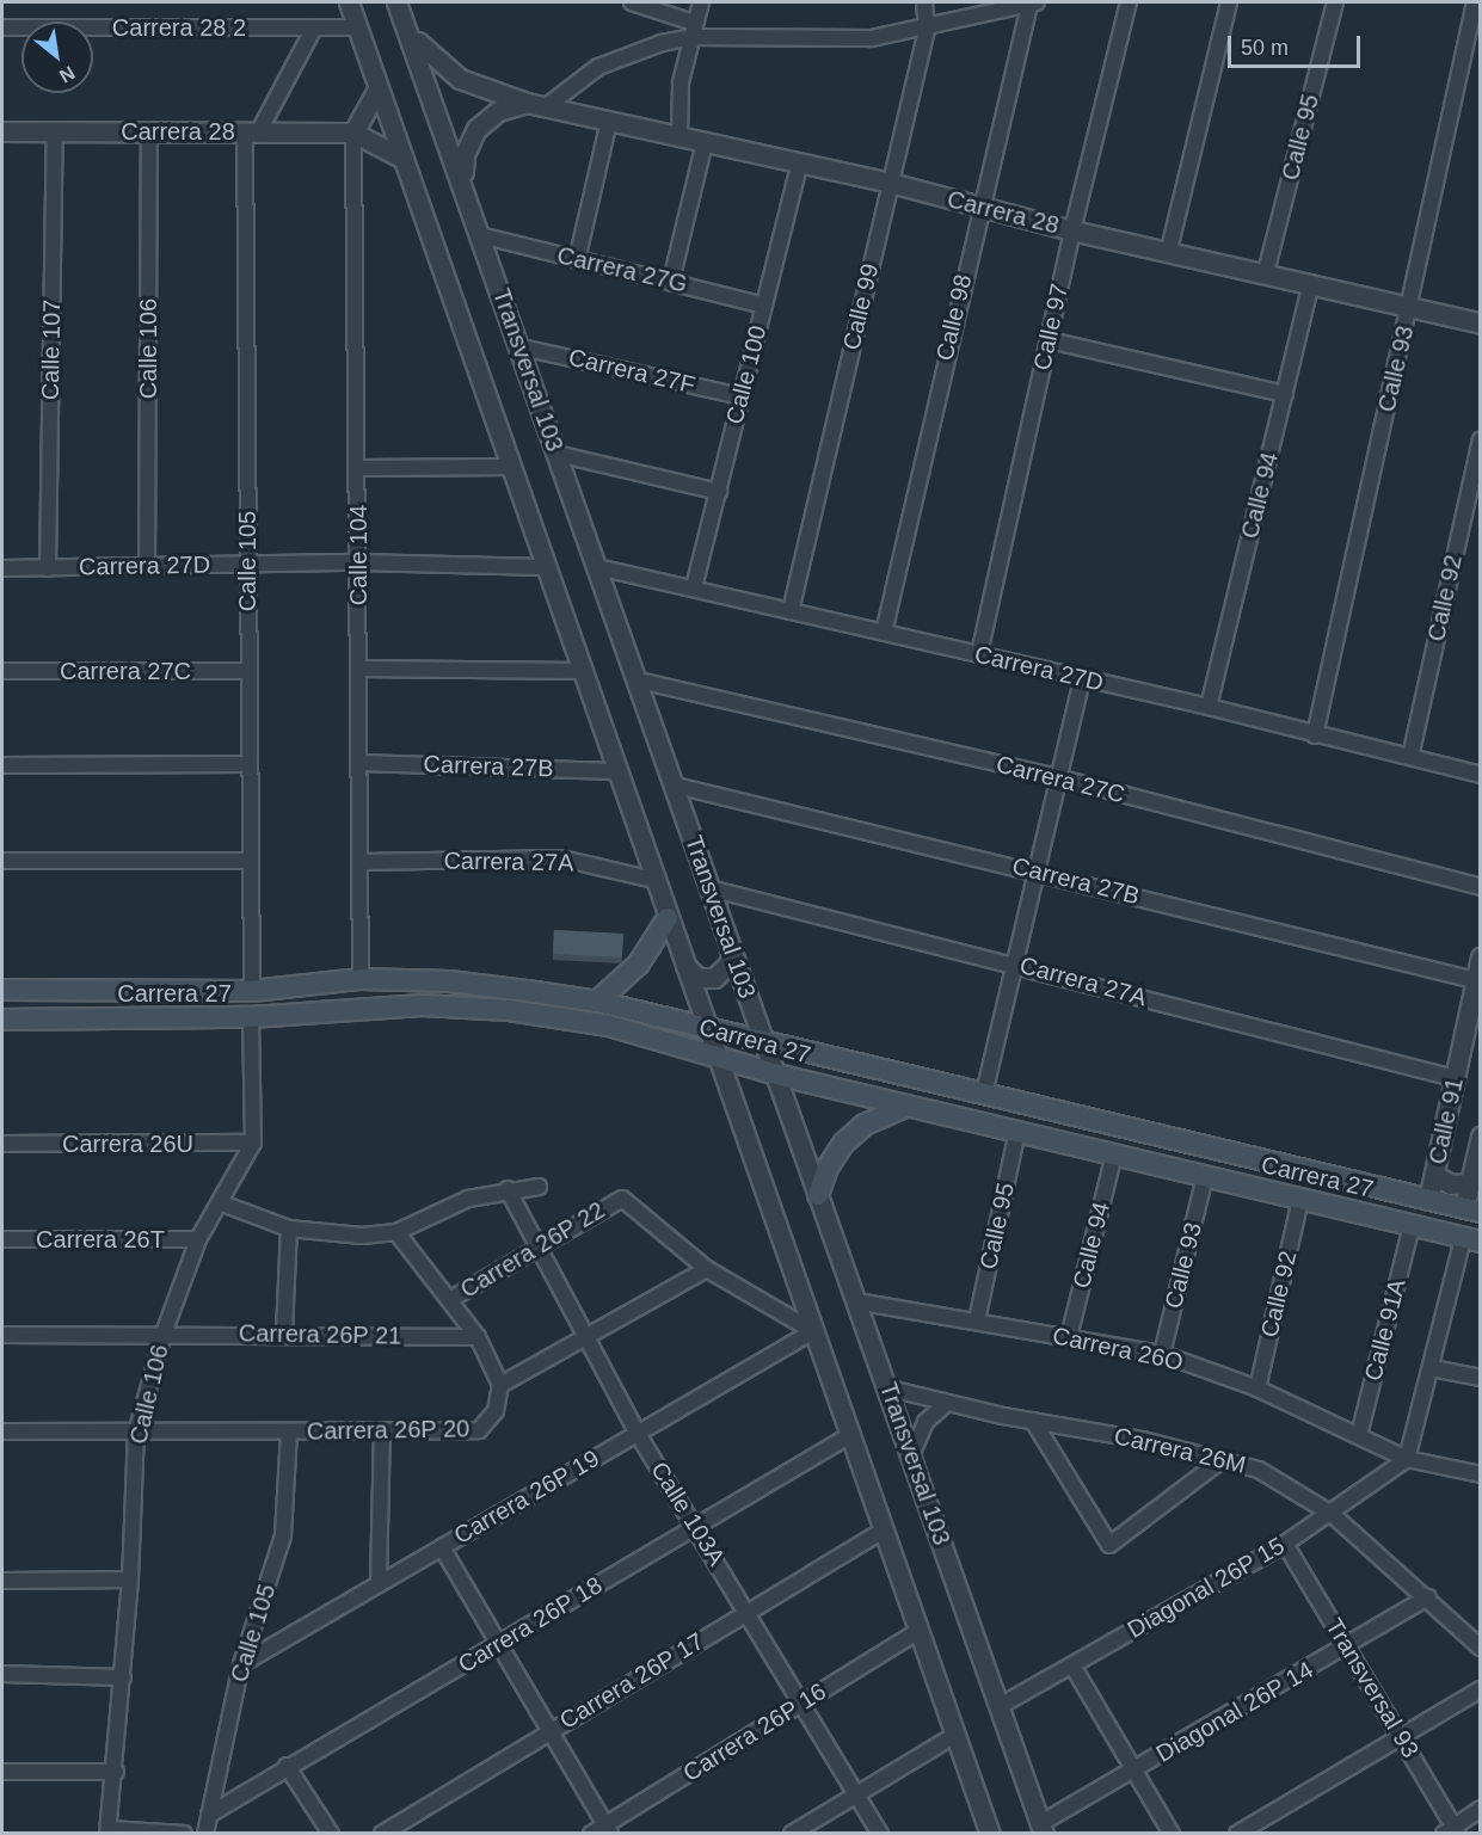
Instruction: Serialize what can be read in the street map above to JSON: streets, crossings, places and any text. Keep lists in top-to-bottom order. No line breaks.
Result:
{"streets":{"main road":["Carrera 27"],"street":["Carrera 28 2","Carrera 28","Calle 95","Carrera 27G","Calle 99","Calle 98","Calle 97","Calle 106","Calle 107","Calle 93","Transversal 103","Carrera 27F","Calle 100","Calle 94","Calle 104","Calle 105","Carrera 27D","Calle 92","Carrera 27C","Carrera 27B","Carrera 27A","Calle 91","Carrera 26U","Carrera 26T","Carrera 26P 22","Calle 91A","Carrera 26P 21","Carrera 26O","Carrera 26P 20","Carrera 26M","Carrera 26P 19","Calle 103A","Diagonal 26P 15","Carrera 26P 18","Carrera 26P 17","Transversal 93","Diagonal 26P 14","Carrera 26P 16"]},"crossings":[["Carrera 28 2","Transversal 103"],["Carrera 28","Calle 95"],["Carrera 28","Carrera 27G"],["Carrera 28","Calle 99"],["Carrera 28","Calle 98"],["Carrera 28","Calle 97"],["Carrera 28","Calle 106"],["Carrera 28","Calle 107"],["Carrera 28","Calle 93"],["Carrera 28","Transversal 103"],["Carrera 28","Calle 100"],["Carrera 28","Calle 94"],["Carrera 28","Calle 104"],["Carrera 28","Calle 105"],["Calle 95","Carrera 27"],["Calle 95","Carrera 26O"],["Carrera 27G","Transversal 103"],["Carrera 27G","Calle 100"],["Calle 99","Carrera 27D"],["Calle 98","Carrera 27D"],["Calle 97","Carrera 27D"],["Calle 106","Carrera 27D"],["Calle 106","Carrera 27"],["Calle 106","Carrera 26U"],["Calle 106","Carrera 26T"],["Calle 106","Carrera 26P 21"],["Calle 106","Carrera 26P 20"],["Calle 107","Carrera 27D"],["Calle 93","Carrera 27D"],["Calle 93","Carrera 27"],["Calle 93","Carrera 26O"],["Transversal 103","Carrera 27F"],["Transversal 103","Carrera 27D"],["Transversal 103","Carrera 27C"],["Transversal 103","Carrera 27B"],["Transversal 103","Carrera 27A"],["Transversal 103","Carrera 27"],["Transversal 103","Carrera 26O"],["Transversal 103","Carrera 26M"],["Transversal 103","Carrera 26P 19"],["Transversal 103","Diagonal 26P 15"],["Transversal 103","Carrera 26P 18"],["Transversal 103","Carrera 26P 17"],["Transversal 103","Diagonal 26P 14"],["Transversal 103","Carrera 26P 16"],["Carrera 27F","Calle 100"],["Calle 100","Carrera 27D"],["Calle 94","Carrera 27D"],["Calle 94","Carrera 27"],["Calle 94","Carrera 26O"],["Calle 104","Carrera 27D"],["Calle 104","Carrera 27B"],["Calle 104","Carrera 27A"],["Calle 104","Carrera 27"],["Calle 105","Carrera 27D"],["Calle 105","Carrera 27C"],["Calle 105","Carrera 27"],["Calle 105","Carrera 26P 20"],["Calle 105","Carrera 26P 19"],["Calle 105","Carrera 26P 18"],["Carrera 27D","Calle 92"],["Calle 92","Carrera 27"],["Calle 92","Carrera 26O"],["Carrera 27B","Calle 91"],["Carrera 27A","Calle 91"],["Carrera 27","Calle 91"],["Carrera 27","Calle 91A"],["Carrera 26P 22","Calle 103A"],["Calle 91A","Carrera 26O"],["Carrera 26O","Diagonal 26P 15"],["Carrera 26M","Diagonal 26P 15"],["Carrera 26M","Diagonal 26P 14"],["Carrera 26P 19","Calle 103A"],["Calle 103A","Carrera 26P 18"],["Calle 103A","Carrera 26P 17"],["Calle 103A","Carrera 26P 16"],["Diagonal 26P 15","Transversal 93"],["Transversal 93","Diagonal 26P 14"]],"scale_bar":"50 m","north":"bottom right"}
